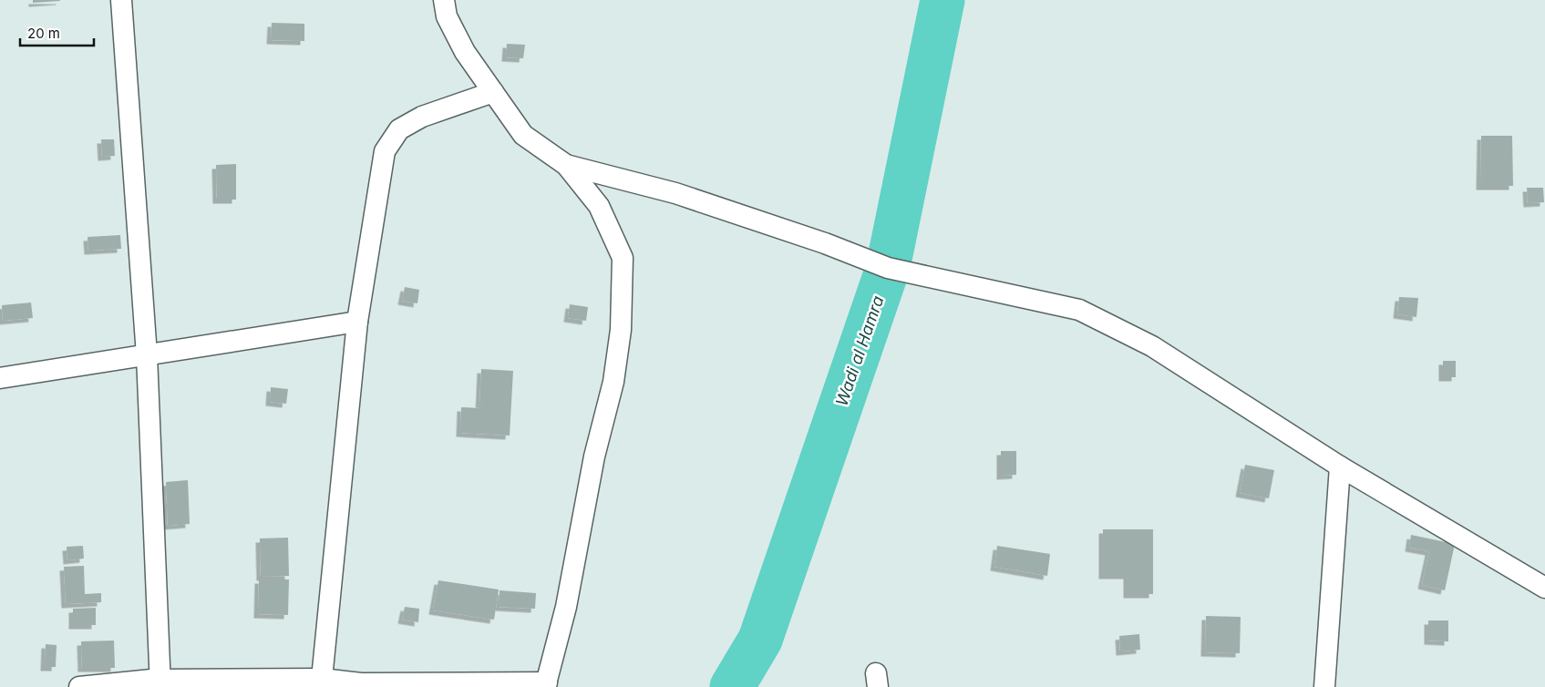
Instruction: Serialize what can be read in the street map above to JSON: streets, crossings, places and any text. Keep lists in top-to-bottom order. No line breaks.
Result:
{"water":["Wadi al Hamra"],"scale_bar":"20 m"}
